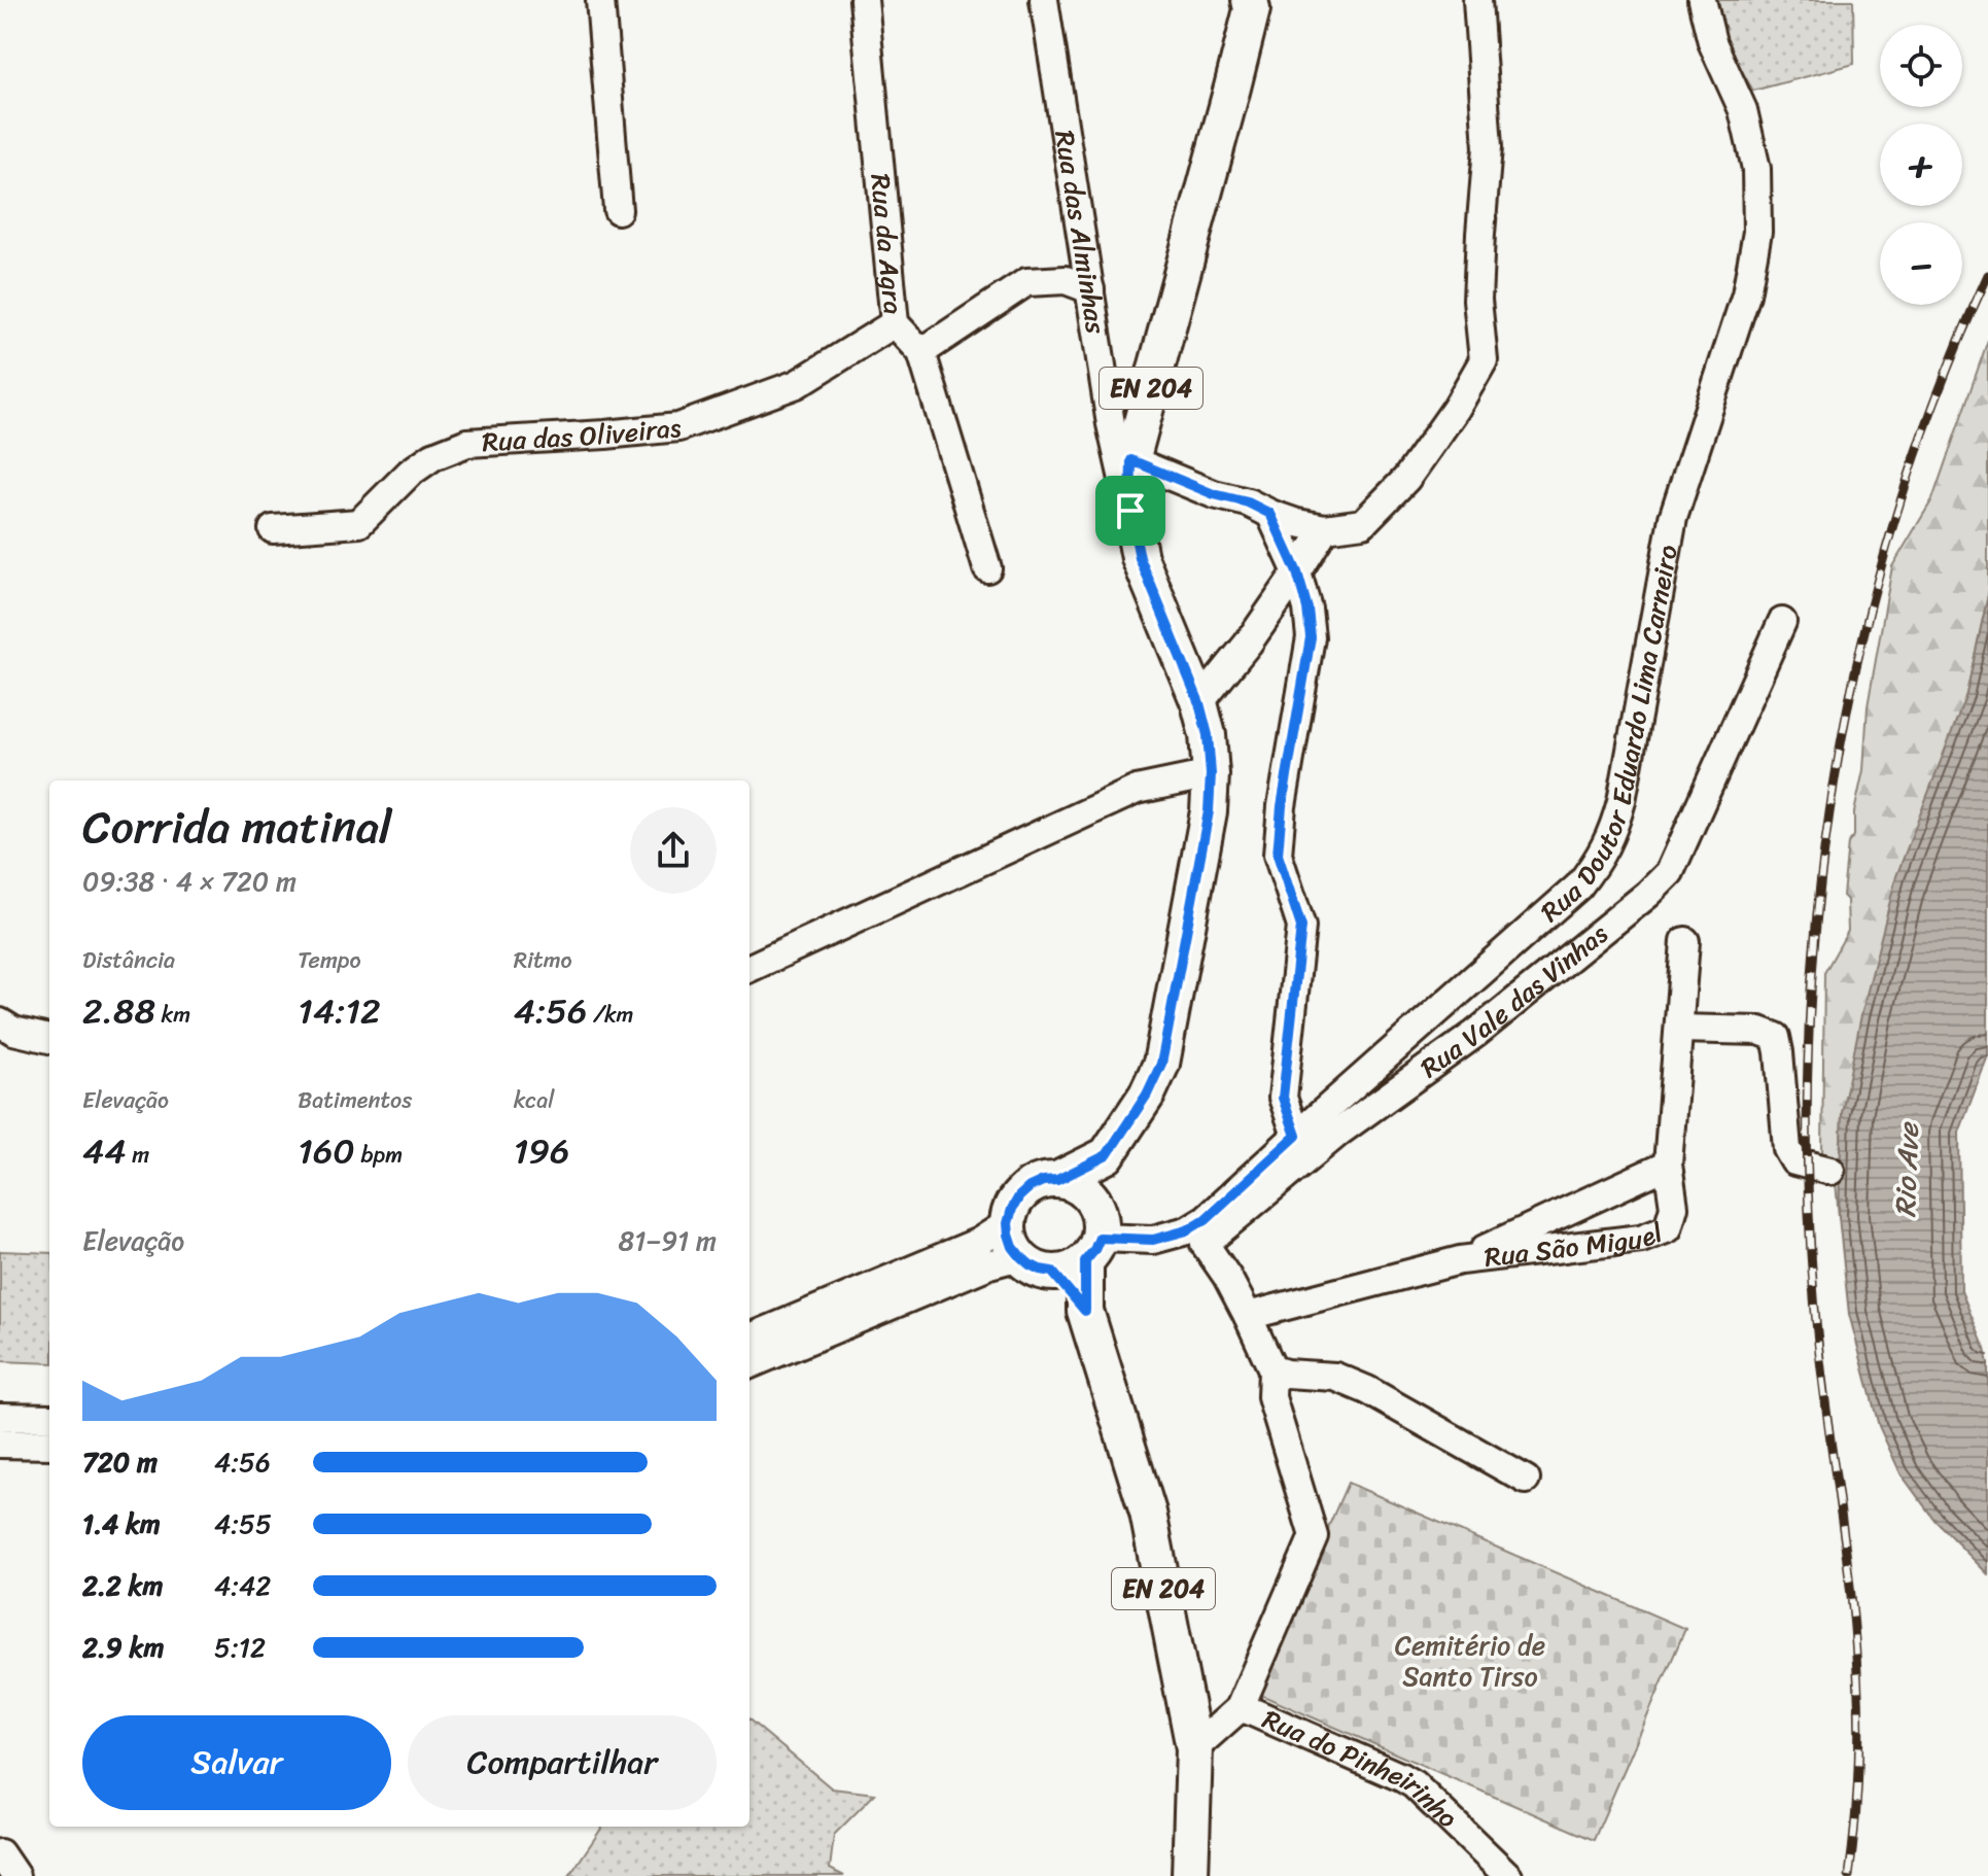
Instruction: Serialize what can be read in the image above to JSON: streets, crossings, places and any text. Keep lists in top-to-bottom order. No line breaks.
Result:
{"streets":{"main road":["EN 204"],"street":["Rua das Alminhas","Rua da Agra","Rua das Oliveiras","Rua Doutor Eduardo Lima Carneiro","Rua Vale das Vinhas","Rua São Miguel","Rua do Pinheirinho"]},"crossings":[["Rua das Alminhas","EN 204"],["Rua da Agra","Rua das Oliveiras"],["EN 204","Rua Doutor Eduardo Lima Carneiro"],["Rua Vale das Vinhas","Rua São Miguel"]],"water":["Rio Ave"],"parks":["Cemitério de Santo Tirso"],"page":{"map_buttons":["+","−"],"heading":["Corrida matinal","09:38 · 4 × 720 m"],"stats":[["Distância","2.88 km"],["Tempo","14:12"],["Ritmo","4:56 /km"],["Elevação","44 m"],["Batimentos","160 bpm"],["kcal","196"]],"chart":["Elevação","81–91 m"],"list":[{"name":"720 m","note":"4:56"},{"name":"1.4 km","note":"4:55"},{"name":"2.2 km","note":"4:42"},{"name":"2.9 km","note":"5:12"}],"buttons":["Salvar","Compartilhar"]}}
